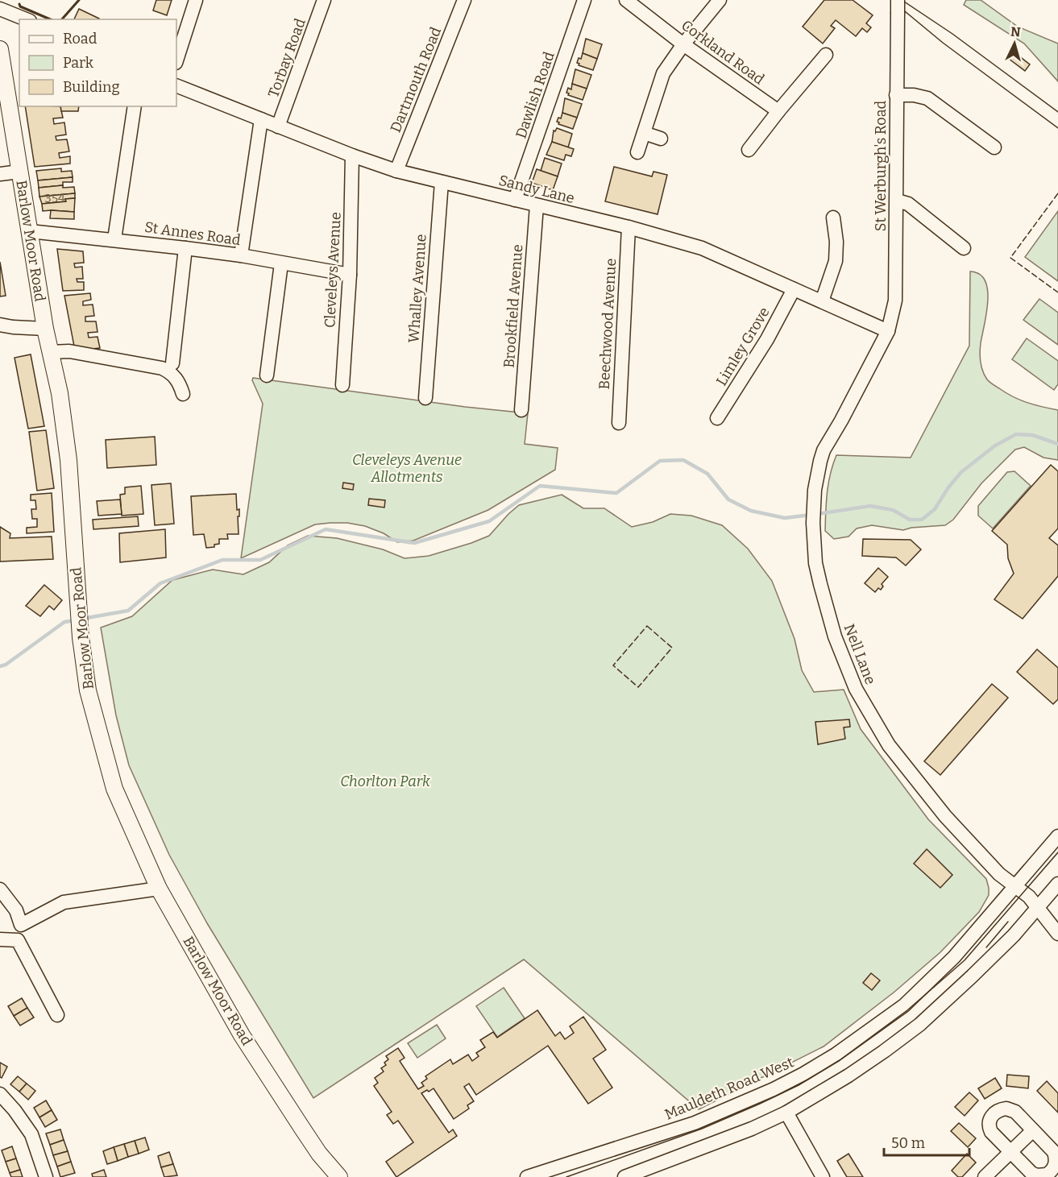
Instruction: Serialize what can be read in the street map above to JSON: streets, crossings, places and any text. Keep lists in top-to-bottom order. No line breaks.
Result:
{"streets":{"main road":["Barlow Moor Road"],"street":["Corkland Road","Torbay Road","Dartmouth Road","Dawlish Road","St Werburgh's Road","Sandy Lane","St Annes Road","Cleveleys Avenue","Whalley Avenue","Brookfield Avenue","Beechwood Avenue","Limley Grove","Nell Lane","Mauldeth Road West"]},"crossings":[["Torbay Road","Sandy Lane"],["Dartmouth Road","Sandy Lane"],["Dawlish Road","Sandy Lane"],["St Werburgh's Road","Sandy Lane"],["St Werburgh's Road","Nell Lane"],["Sandy Lane","Cleveleys Avenue"],["Sandy Lane","Whalley Avenue"],["Sandy Lane","Brookfield Avenue"],["Sandy Lane","Beechwood Avenue"],["Sandy Lane","Limley Grove"],["Sandy Lane","Nell Lane"],["St Annes Road","Barlow Moor Road"],["St Annes Road","Cleveleys Avenue"],["Nell Lane","Mauldeth Road West"]],"parks":["Cleveleys Avenue Allotments","Chorlton Park"],"house_numbers":["354"],"legend":["Road","Park","Building"],"scale_bar":"50 m","north":"top"}
